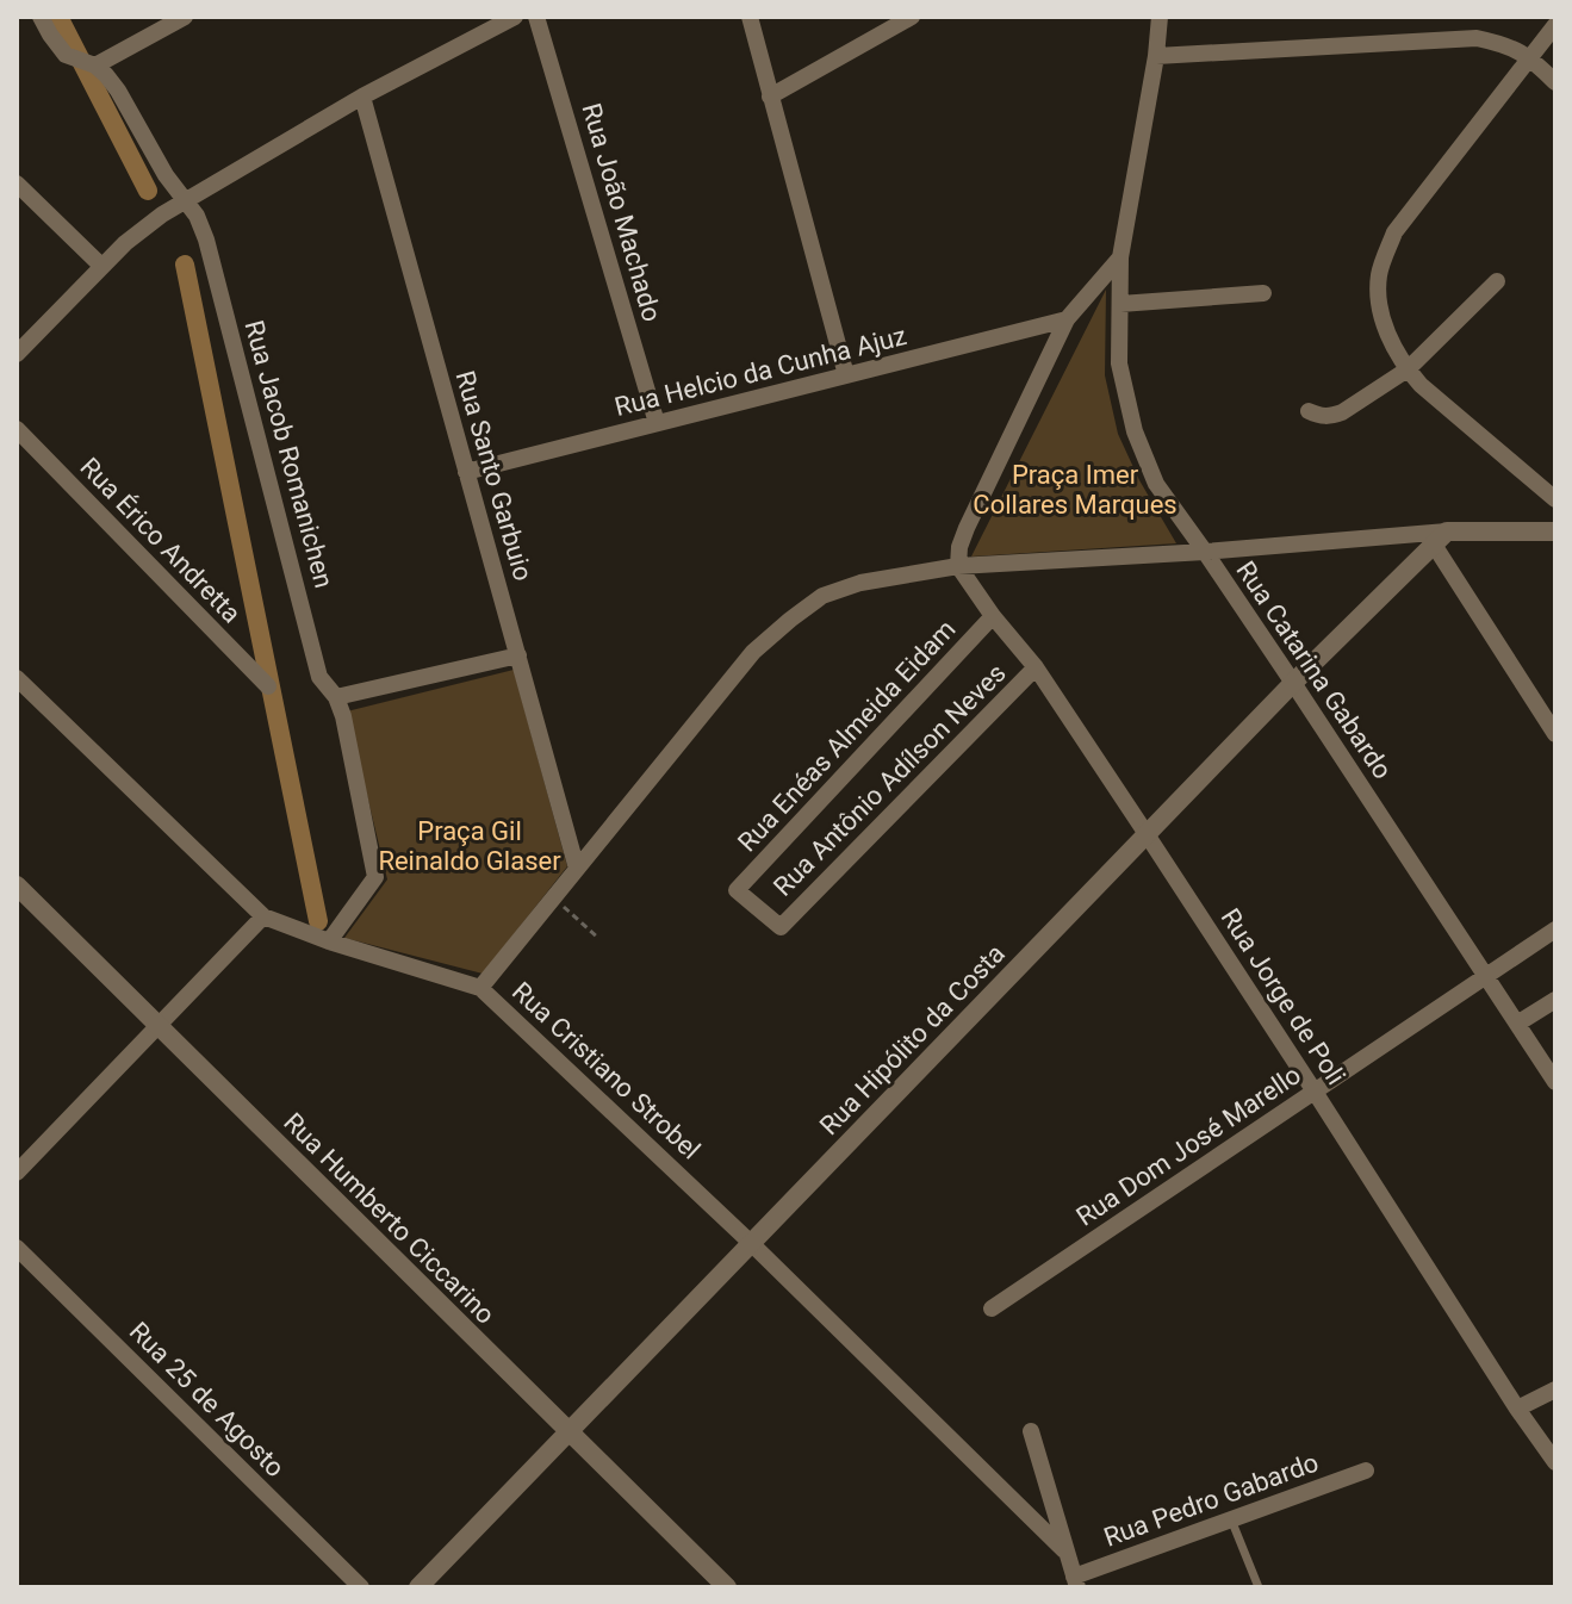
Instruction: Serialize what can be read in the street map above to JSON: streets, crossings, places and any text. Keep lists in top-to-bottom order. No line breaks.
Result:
{"streets":{"street":["Rua João Machado","Rua Helcio da Cunha Ajuz","Rua Jacob Romanichen","Rua Santo Garbuio","Rua Érico Andretta","Rua Catarina Gabardo","Rua Enéas Almeida Eidam","Rua Antônio Adílson Neves","Rua Jorge de Poli","Rua Hipólito da Costa","Rua Cristiano Strobel","Rua Dom José Marello","Rua Humberto Ciccarino","Rua 25 de Agosto","Rua Pedro Gabardo"]},"crossings":[["Rua João Machado","Rua Helcio da Cunha Ajuz"],["Rua Helcio da Cunha Ajuz","Rua Santo Garbuio"],["Rua Jacob Romanichen","Rua Cristiano Strobel"],["Rua Catarina Gabardo","Rua Hipólito da Costa"],["Rua Catarina Gabardo","Rua Dom José Marello"],["Rua Enéas Almeida Eidam","Rua Antônio Adílson Neves"],["Rua Enéas Almeida Eidam","Rua Jorge de Poli"],["Rua Antônio Adílson Neves","Rua Jorge de Poli"],["Rua Jorge de Poli","Rua Hipólito da Costa"],["Rua Jorge de Poli","Rua Dom José Marello"],["Rua Hipólito da Costa","Rua Cristiano Strobel"],["Rua Hipólito da Costa","Rua Humberto Ciccarino"]],"parks":["Praça Imer Collares Marques","Praça Gil Reinaldo Glaser"]}
